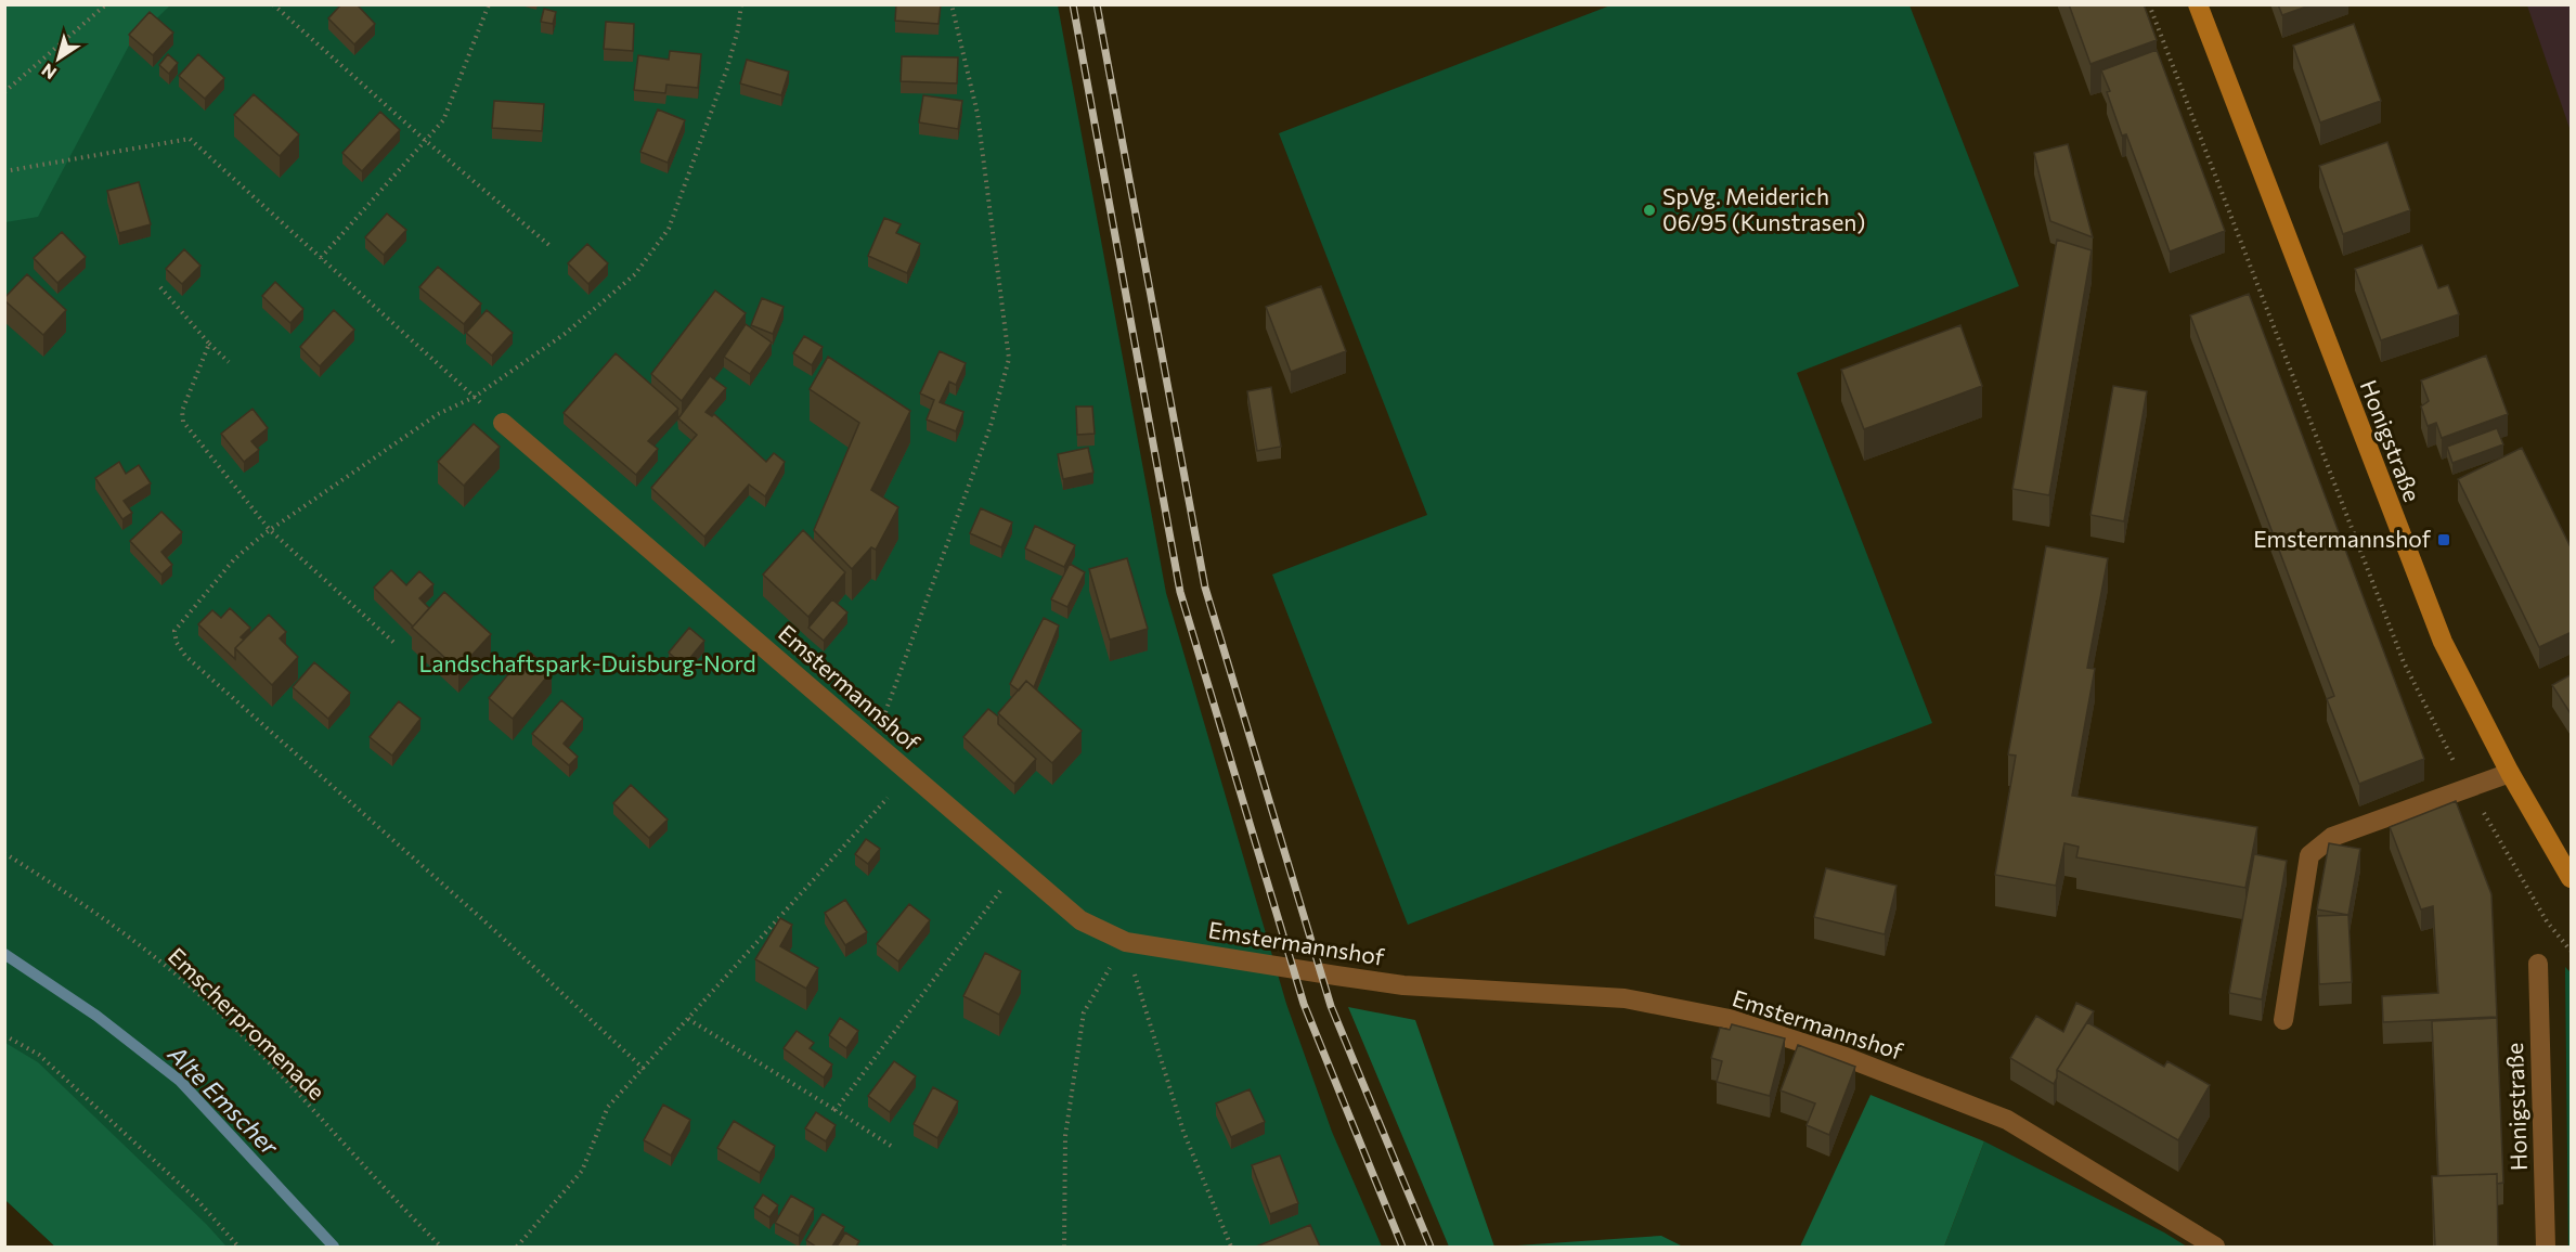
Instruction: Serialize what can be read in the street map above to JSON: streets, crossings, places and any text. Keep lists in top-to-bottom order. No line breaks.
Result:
{"streets":{"main road":["Honigstraße"],"street":["Emstermannshof"],"path":["Emscherpromenade"]},"water":["Alte Emscher"],"parks":["Landschaftspark-Duisburg-Nord"],"places":{"other":["SpVg. Meiderich 06/95 (Kunstrasen)"],"transit":["Emstermannshof"]},"north":"bottom left"}
